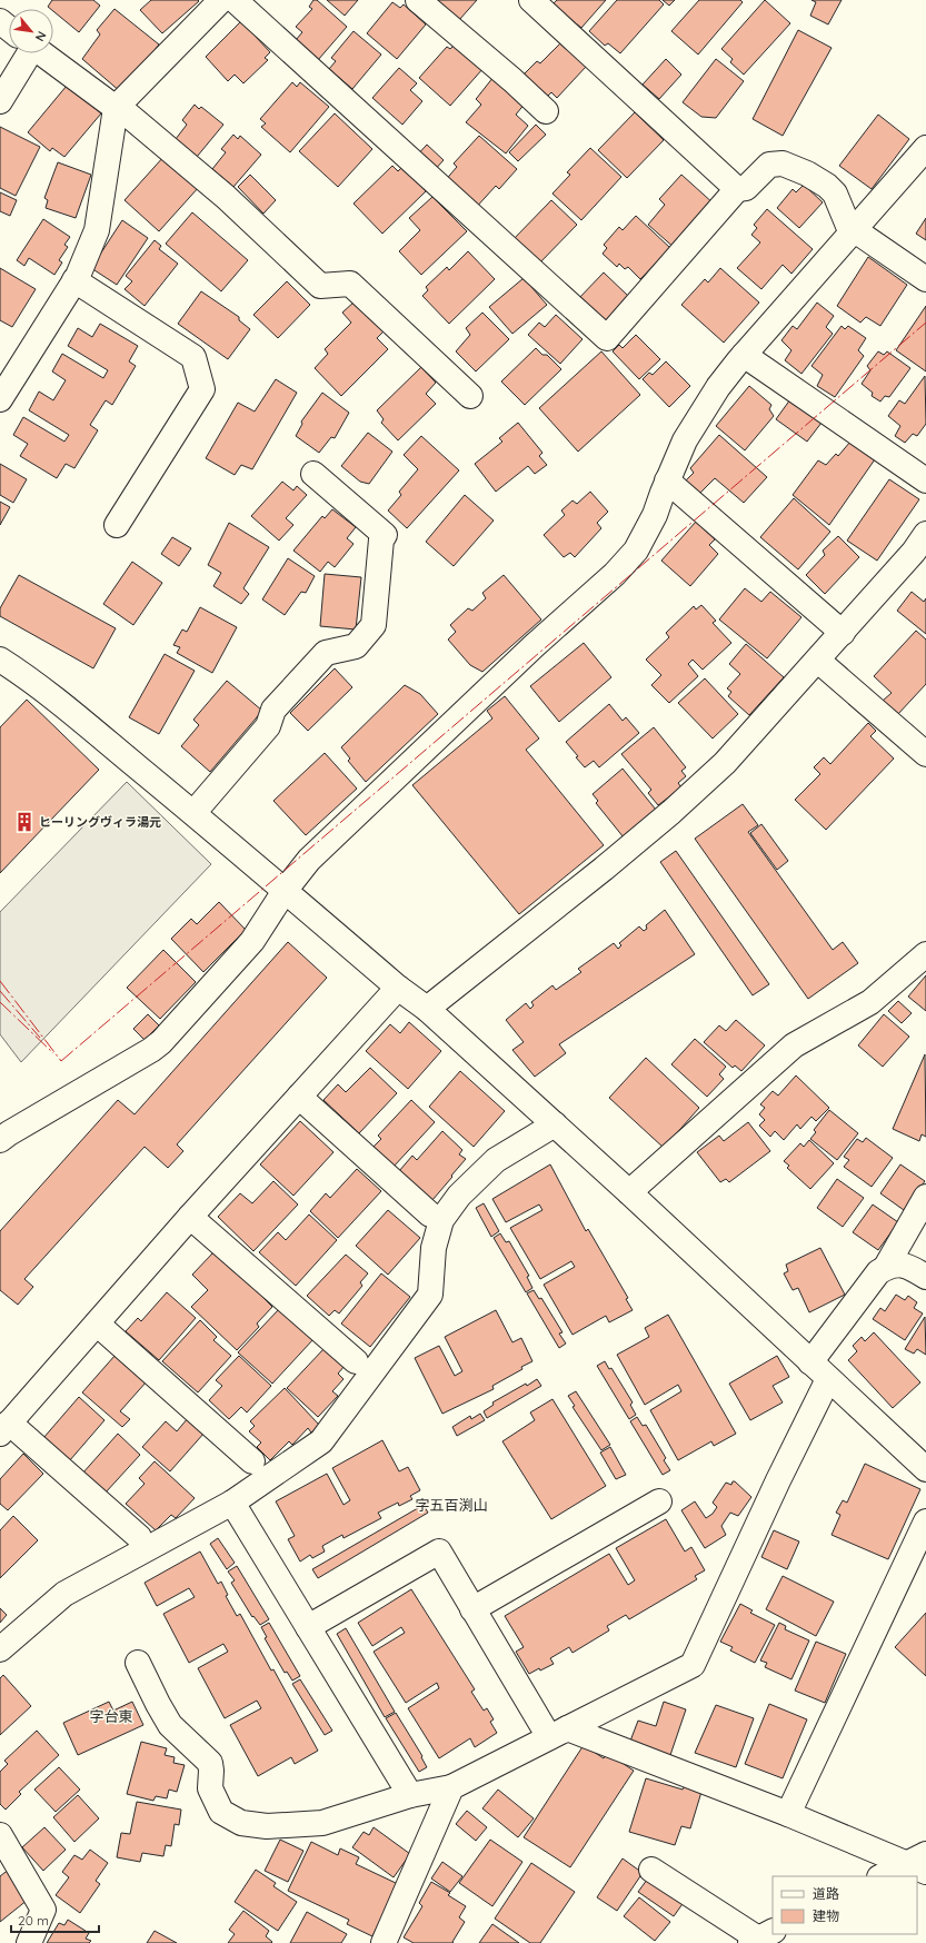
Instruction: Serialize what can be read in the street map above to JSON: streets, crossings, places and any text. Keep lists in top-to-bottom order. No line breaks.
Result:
{"districts":["字五百渕山","字台東"],"places":{"building":["ヒーリングヴィラ湯元"]},"legend":["道路","建物"],"scale_bar":"20 m","north":"bottom right"}
